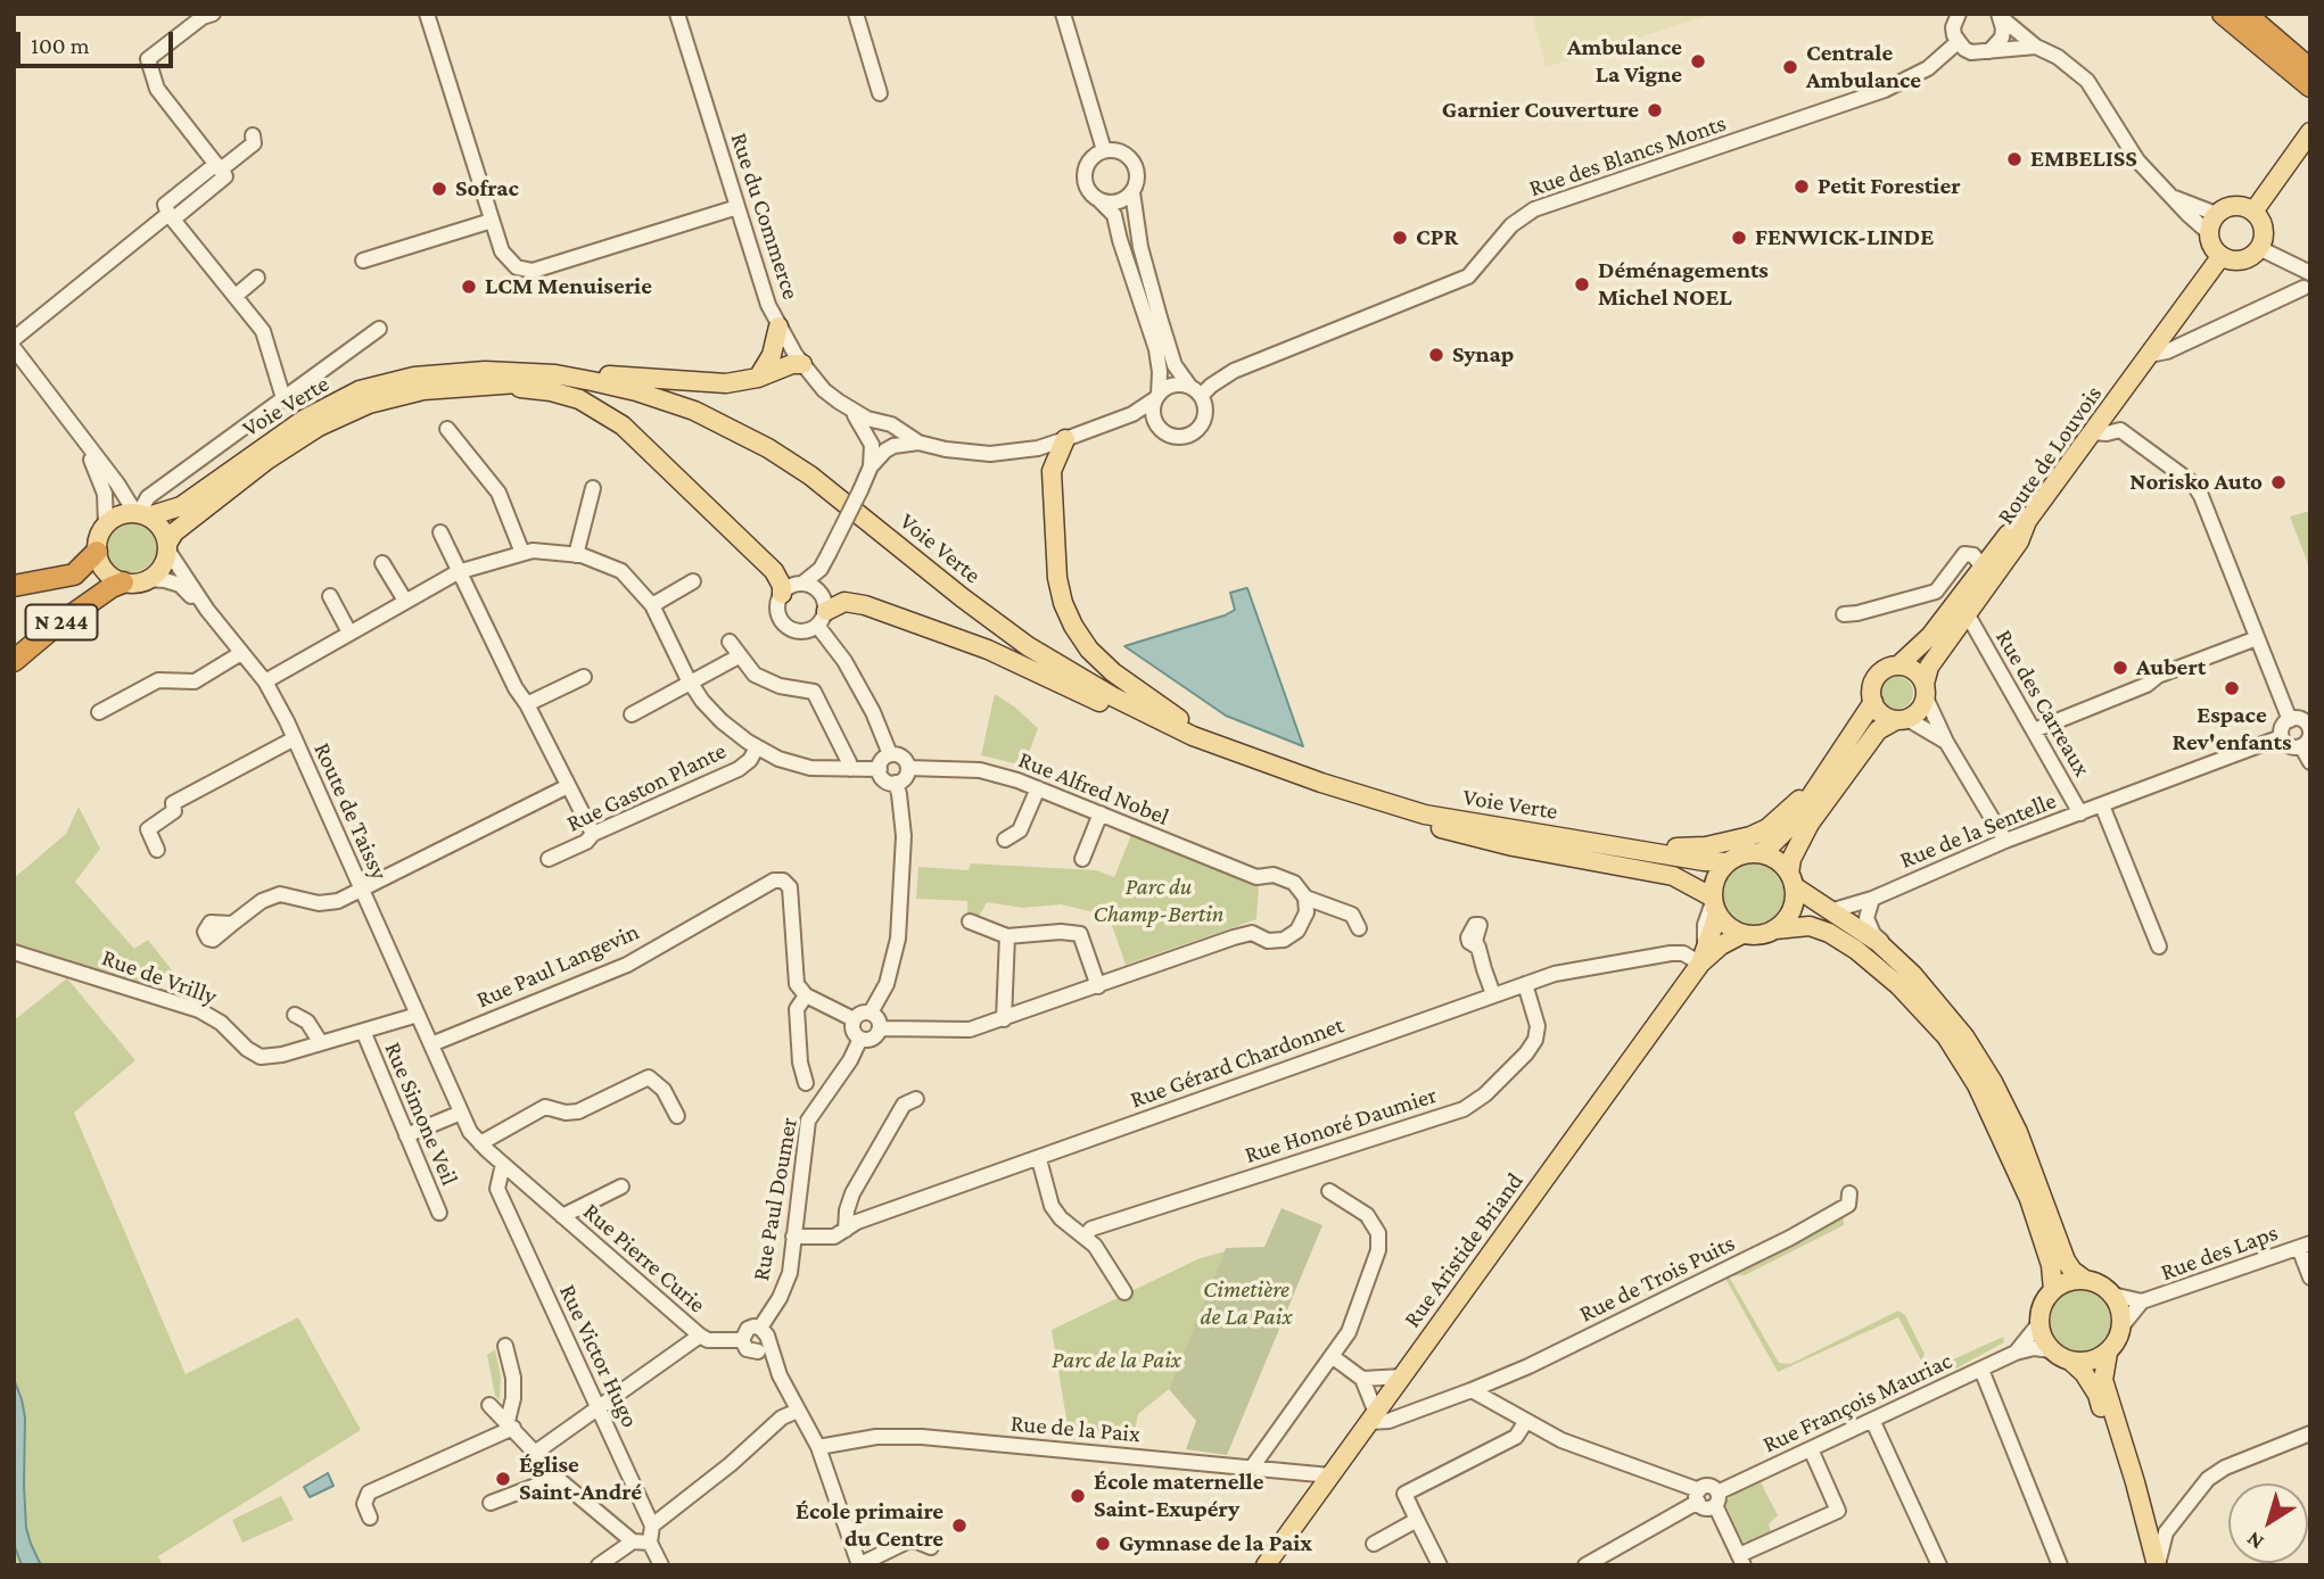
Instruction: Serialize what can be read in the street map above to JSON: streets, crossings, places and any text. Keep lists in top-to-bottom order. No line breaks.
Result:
{"streets":{"highway":["N 244"],"main road":["Voie Verte","Route de Louvois","Rue Aristide Briand"],"street":["Rue des Blancs Monts","Rue du Commerce","Rue des Carreaux","Rue Gaston Plante","Rue Alfred Nobel","Route de Taissy","Rue de la Sentelle","Rue Paul Langevin","Rue de Vrilly","Rue Gérard Chardonnet","Rue Simone Veil","Rue Honoré Daumier","Rue Paul Doumer","Rue des Laps","Rue Pierre Curie","Rue de Trois Puits","Rue Victor Hugo","Rue François Mauriac","Rue de la Paix"]},"crossings":[["Voie Verte","N 244"],["Voie Verte","Route de Taissy"],["Voie Verte","Rue Aristide Briand"],["Route de Louvois","Rue des Carreaux"],["N 244","Route de Taissy"],["Rue des Carreaux","Rue de la Sentelle"],["Route de Taissy","Rue Paul Langevin"],["Route de Taissy","Rue de Vrilly"],["Rue de Vrilly","Rue Simone Veil"],["Rue Gérard Chardonnet","Rue Honoré Daumier"],["Rue Gérard Chardonnet","Rue Paul Doumer"],["Rue Gérard Chardonnet","Rue Aristide Briand"],["Rue Aristide Briand","Rue de la Paix"],["Rue Pierre Curie","Rue Victor Hugo"]],"parks":["Parc du Champ-Bertin","Cimetière de La Paix","Parc de la Paix"],"places":["Ambulance La Vigne","Centrale Ambulance","Garnier Couverture","EMBELISS","Petit Forestier","Sofrac","CPR","FENWICK-LINDE","Déménagements Michel NOEL","LCM Menuiserie","Synap","Norisko Auto","Aubert","Espace Rev'enfants","Église Saint-André","École maternelle Saint-Exupéry","École primaire du Centre","Gymnase de la Paix"],"scale_bar":"100 m","north":"bottom left"}
